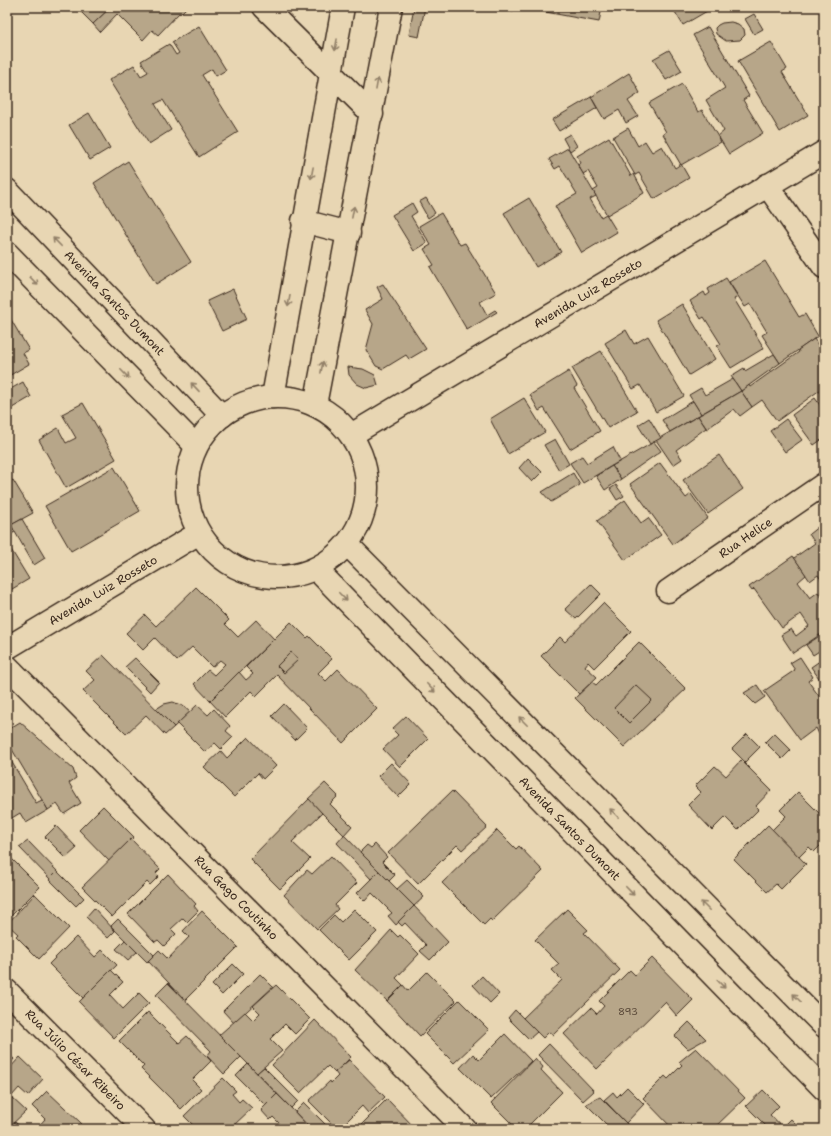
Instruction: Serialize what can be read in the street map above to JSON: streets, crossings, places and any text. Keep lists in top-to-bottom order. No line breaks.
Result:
{"streets":{"street":["Avenida Luiz Rosseto","Avenida Santos Dumont","Rua Helice","Rua Gago Coutinho","Rua Júlio César Ribeiro"]},"house_numbers":["893"]}
